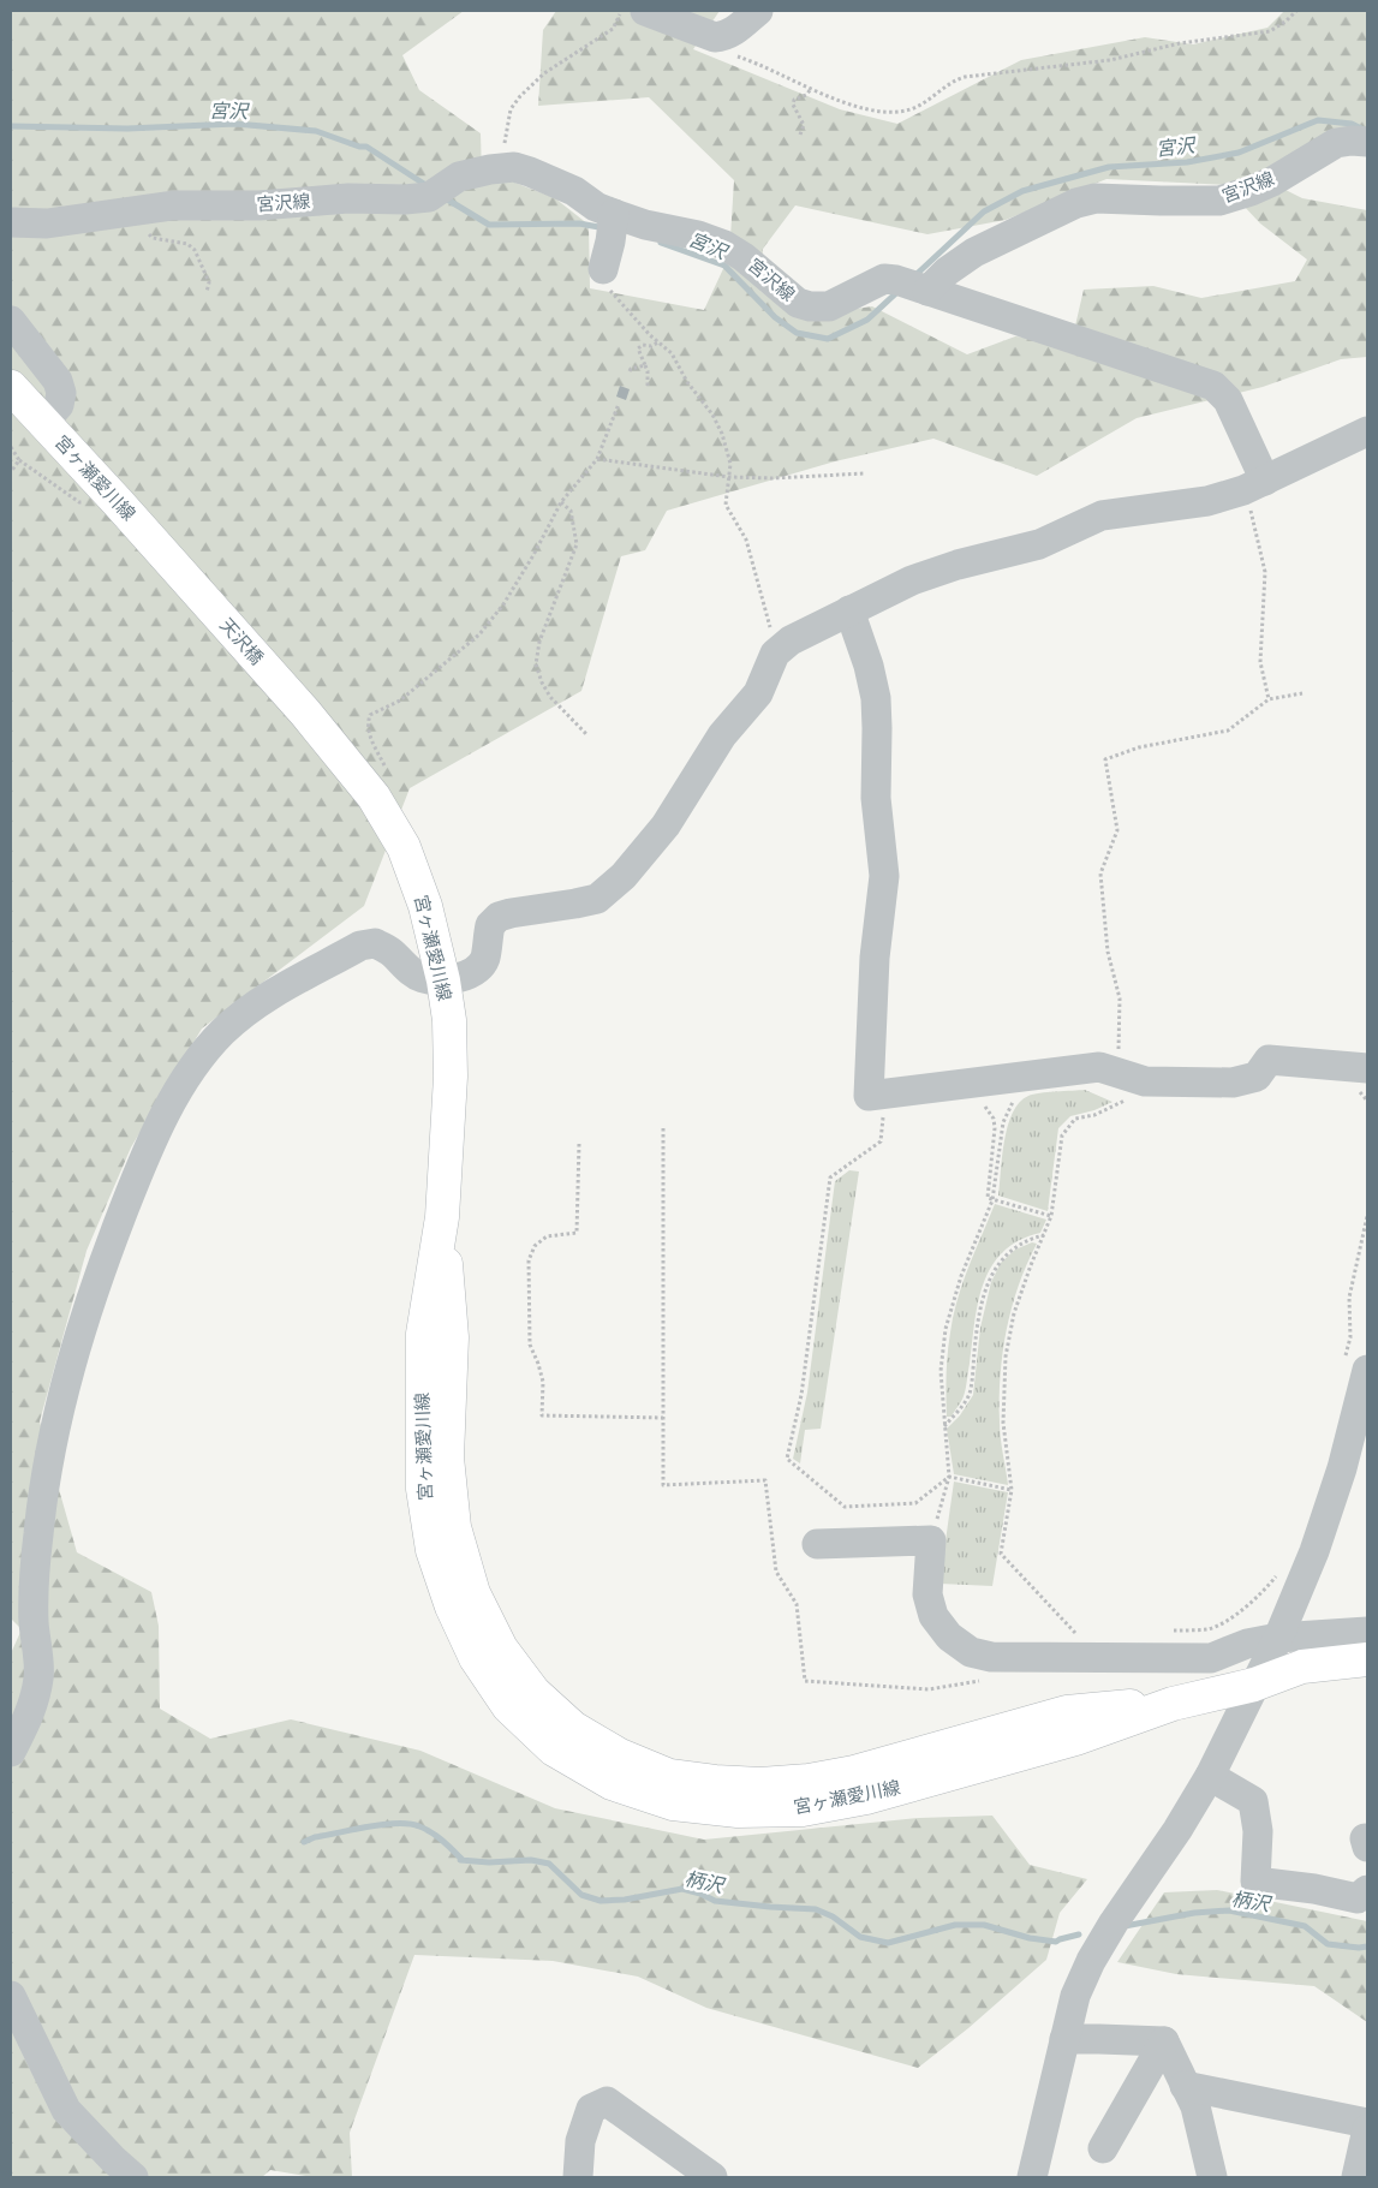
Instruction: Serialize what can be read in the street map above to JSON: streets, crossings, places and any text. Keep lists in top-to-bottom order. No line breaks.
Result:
{"streets":{"main road":["宮ヶ瀬愛川線","天沢橋"],"street":["宮沢線"]},"crossings":[["宮ヶ瀬愛川線","天沢橋"]],"water":["宮沢","柄沢"]}
